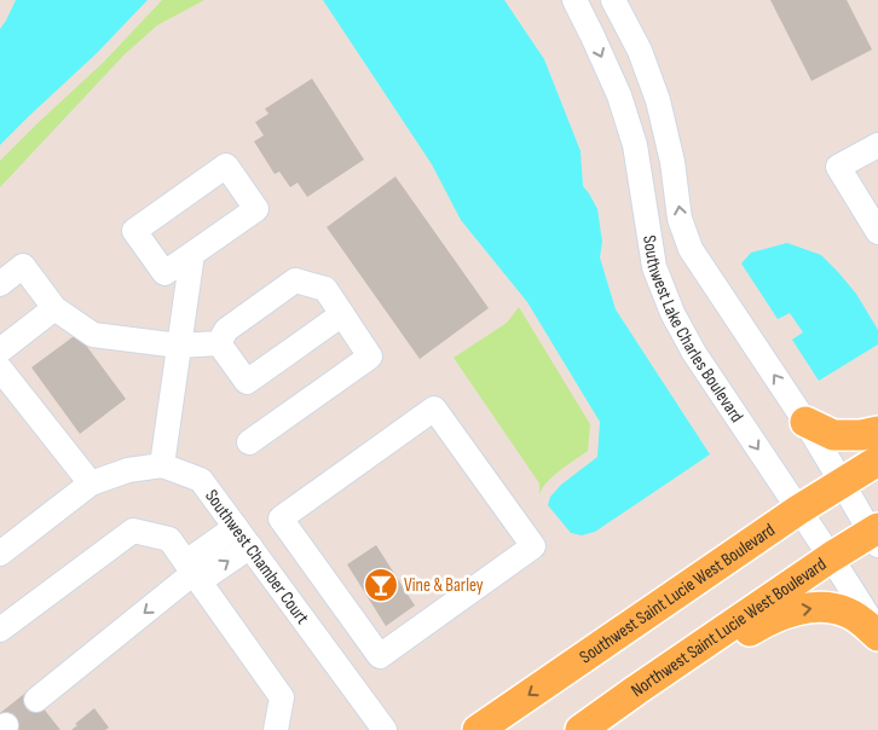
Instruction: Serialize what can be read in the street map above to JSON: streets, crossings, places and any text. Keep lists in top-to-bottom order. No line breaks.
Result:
{"streets":{"main road":["Southwest Saint Lucie West Boulevard","Northwest Saint Lucie West Boulevard"],"street":["Southwest Lake Charles Boulevard","Southwest Chamber Court"]},"crossings":[["Southwest Lake Charles Boulevard","Southwest Saint Lucie West Boulevard"],["Southwest Lake Charles Boulevard","Northwest Saint Lucie West Boulevard"]],"one_way":["Southwest Saint Lucie West Boulevard"],"places":{"bar":["Vine & Barley"]}}
